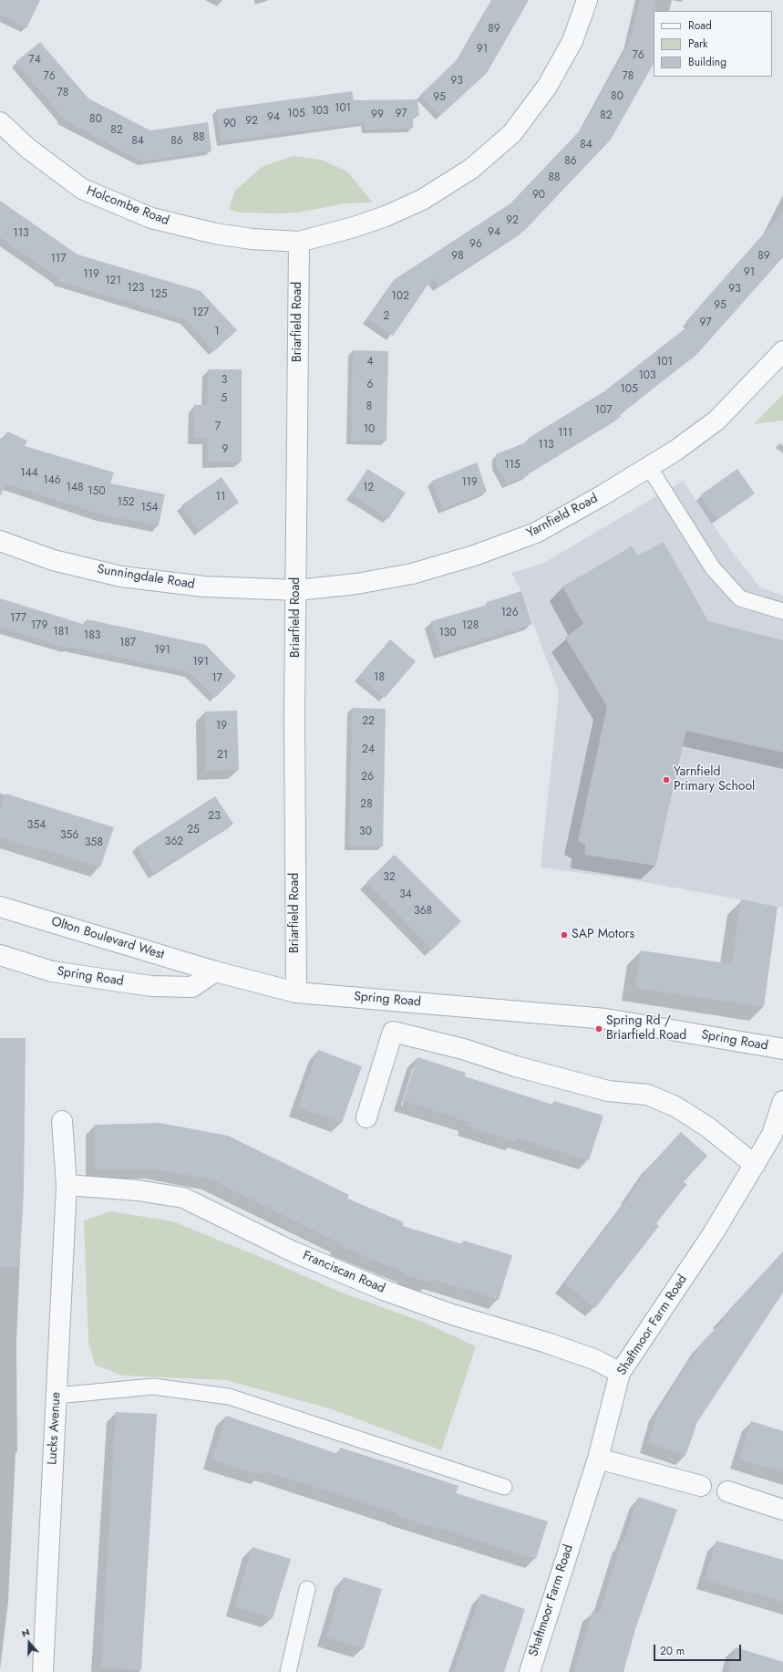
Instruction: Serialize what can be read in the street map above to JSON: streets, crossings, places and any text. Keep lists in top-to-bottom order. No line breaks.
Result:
{"streets":{"street":["Holcombe Road","Briarfield Road","Yarnfield Road","Sunningdale Road","Olton Boulevard West","Spring Road","Franciscan Road","Shaftmoor Farm Road","Lucks Avenue"]},"crossings":[["Holcombe Road","Briarfield Road"],["Briarfield Road","Yarnfield Road"],["Briarfield Road","Sunningdale Road"],["Briarfield Road","Spring Road"],["Yarnfield Road","Sunningdale Road"],["Olton Boulevard West","Spring Road"],["Franciscan Road","Shaftmoor Farm Road"],["Franciscan Road","Lucks Avenue"]],"places":["Yarnfield Primary School","SAP Motors","Spring Rd / Briarfield Road"],"house_numbers":["89","91","76","74","76","78","93","78","80","95","101","103","105","97","99","82","94","80","92","90","82","88","84","86","84","86","88","90","92","94","113","96","98","89","117","91","119","121","123","93","125","102","95","127","2","97","1","4","101","103","3","6","105","5","8","107","7","10","111","113","9","115","144","146","119","148","12","150","11","152","154","126","177","179","128","181","130","183","187","191","191","18","17","22","19","24","21","26","28","23","354","25","30","356","362","358","32","34","368"],"legend":["Road","Park","Building"],"scale_bar":"20 m","north":"top"}
